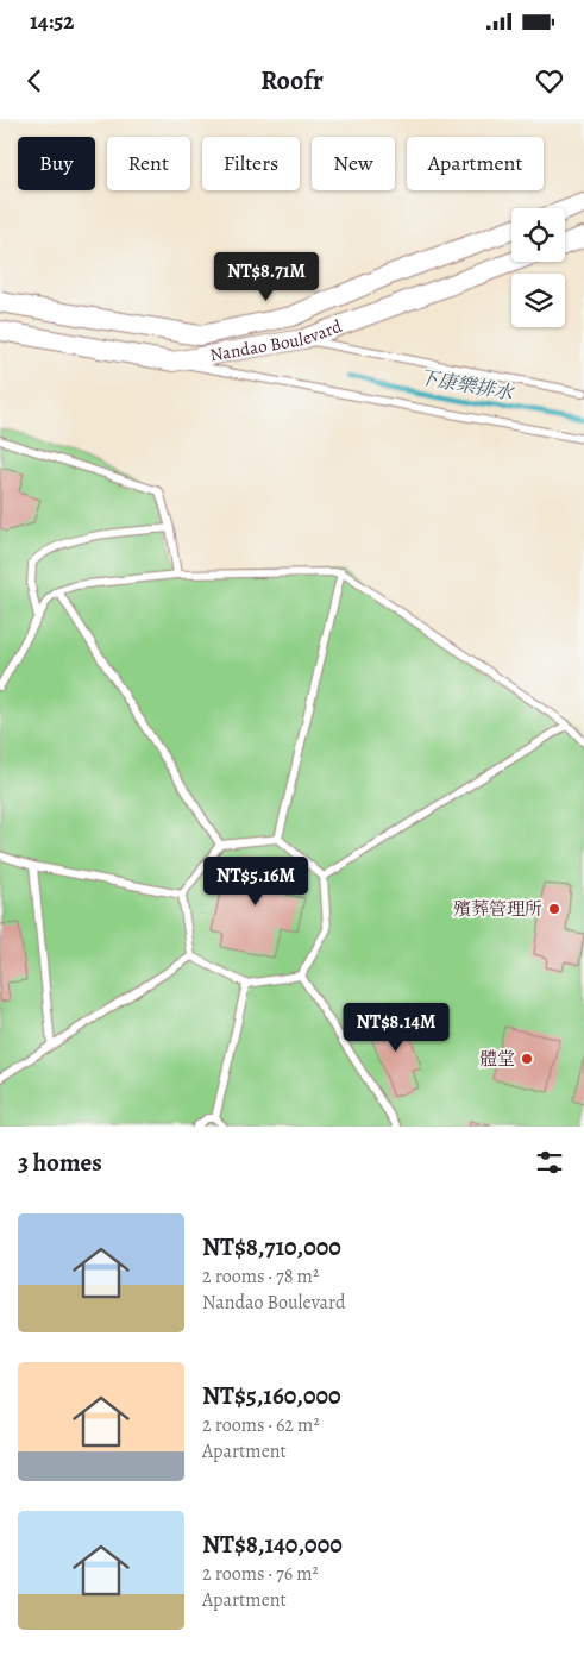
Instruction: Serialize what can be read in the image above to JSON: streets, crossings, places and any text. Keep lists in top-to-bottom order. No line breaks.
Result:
{"streets":{"street":["Nandao Boulevard"]},"water":["下康樂排水"],"places":["殯葬管理所","體堂"],"page":{"status":"14:52","header":"Roofr","chip":["Buy","Rent","Filters","New","Apartment"],"price":["NT$8.71M","NT$5.16M","NT$8.14M"],"heading":"3 homes","list":[{"name":"NT$8,710,000","note":"2 rooms · 78 m² · Nandao Boulevard"},{"name":"NT$5,160,000","note":"2 rooms · 62 m² · Apartment"},{"name":"NT$8,140,000","note":"2 rooms · 76 m² · Apartment"}]}}
